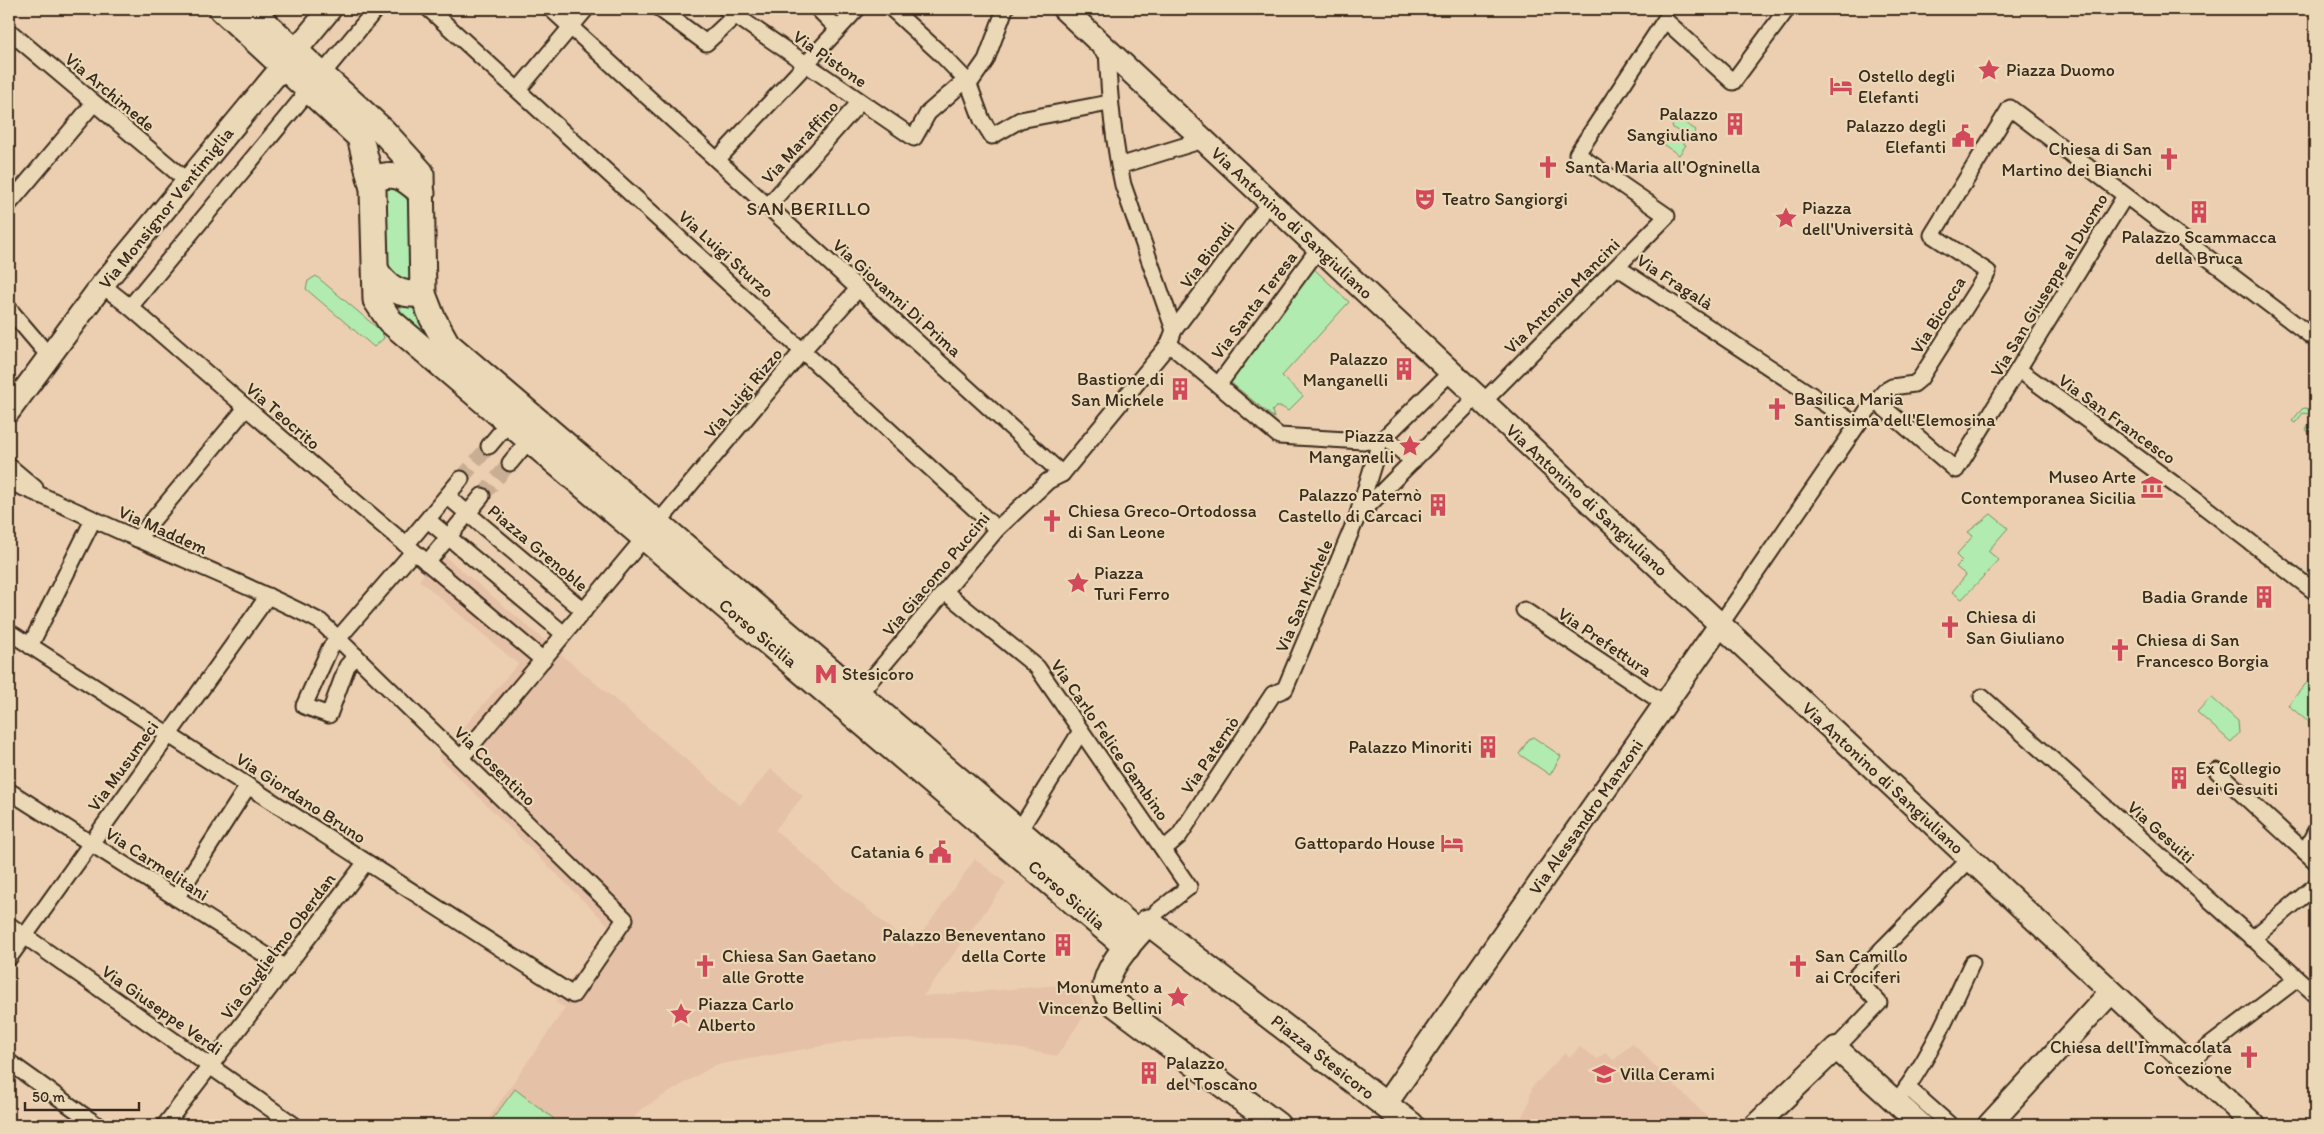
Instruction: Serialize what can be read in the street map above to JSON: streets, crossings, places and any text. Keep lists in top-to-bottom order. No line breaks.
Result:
{"streets":{"main road":["Via Monsignor Ventimiglia","Via Antonino di Sangiuliano","Corso Sicilia","Via Alessandro Manzoni","Piazza Stesicoro"],"street":["Via Pistone","Via Archimede","Via Maraffino","Via Luigi Sturzo","Via Biondi","Via Fragalà","Via San Giuseppe al Duomo","Via Antonio Mancini","Via Giovanni Di Prima","Via Santa Teresa","Via Bicocca","Via Luigi Rizzo","Via Teocrito","Via San Francesco","Via Maddem","Piazza Grenoble","Via Giacomo Puccini","Via San Michele","Via Prefettura","Via Carlo Felice Gambino","Via Paternò","Via Musumeci","Via Cosentino","Via Giordano Bruno","Via Gesuiti","Via Carmelitani","Via Guglielmo Oberdan","Via Giuseppe Verdi"]},"crossings":[["Via Pistone","Via Maraffino"],["Via Archimede","Via Monsignor Ventimiglia"],["Via Maraffino","Via Giovanni Di Prima"],["Via Monsignor Ventimiglia","Via Teocrito"],["Via Antonino di Sangiuliano","Via Biondi"],["Via Antonino di Sangiuliano","Via Antonio Mancini"],["Via Antonino di Sangiuliano","Via Santa Teresa"],["Via Antonino di Sangiuliano","Via Alessandro Manzoni"],["Via Luigi Sturzo","Via Luigi Rizzo"],["Via Luigi Sturzo","Via Giacomo Puccini"],["Via Biondi","Via Giovanni Di Prima"],["Via Biondi","Via Giacomo Puccini"],["Via Fragalà","Via Antonio Mancini"],["Via Fragalà","Via Alessandro Manzoni"],["Via San Giuseppe al Duomo","Via Bicocca"],["Via San Giuseppe al Duomo","Via San Francesco"],["Via Antonio Mancini","Via San Michele"],["Via Giovanni Di Prima","Via Luigi Rizzo"],["Via Giovanni Di Prima","Via Giacomo Puccini"],["Via Luigi Rizzo","Piazza Grenoble"],["Via Luigi Rizzo","Corso Sicilia"],["Via Luigi Rizzo","Via Cosentino"],["Via Maddem","Via Musumeci"],["Via Maddem","Via Cosentino"],["Via Giacomo Puccini","Corso Sicilia"],["Via Giacomo Puccini","Via Carlo Felice Gambino"],["Via San Michele","Via Paternò"],["Corso Sicilia","Via Carlo Felice Gambino"],["Corso Sicilia","Piazza Stesicoro"],["Via Prefettura","Via Alessandro Manzoni"],["Via Carlo Felice Gambino","Via Paternò"],["Via Carlo Felice Gambino","Piazza Stesicoro"],["Via Musumeci","Via Giordano Bruno"],["Via Musumeci","Via Carmelitani"],["Via Musumeci","Via Giuseppe Verdi"],["Via Cosentino","Via Giordano Bruno"],["Via Giordano Bruno","Via Guglielmo Oberdan"],["Via Alessandro Manzoni","Piazza Stesicoro"],["Via Carmelitani","Via Guglielmo Oberdan"],["Via Guglielmo Oberdan","Via Giuseppe Verdi"]],"districts":["SAN BERILLO"],"places":{"place":["Piazza Duomo","Piazza dell'Università","Piazza Manganelli","Piazza Turi Ferro","Monumento a Vincenzo Bellini","Piazza Carlo Alberto"],"hotel":["Ostello degli Elefanti","Gattopardo House"],"building":["Palazzo Sangiuliano","Palazzo Scammacca della Bruca","Palazzo Manganelli","Bastione di San Michele","Palazzo Paternò Castello di Carcaci","Badia Grande","Palazzo Minoriti","Ex Collegio dei Gesuiti","Palazzo Beneventano della Corte","Palazzo del Toscano"],"public building":["Palazzo degli Elefanti","Catania 6"],"church":["Chiesa di San Martino dei Bianchi","Santa Maria all'Ogninella","Basilica Maria Santissima dell'Elemosina","Chiesa Greco-Ortodossa di San Leone","Chiesa di San Giuliano","Chiesa di San Francesco Borgia","Chiesa San Gaetano alle Grotte","San Camillo ai Crociferi","Chiesa dell'Immacolata Concezione"],"theatre":["Teatro Sangiorgi"],"museum":["Museo Arte Contemporanea Sicilia"],"metro station":["Stesicoro"],"school or university":["Villa Cerami"]},"scale_bar":"50 m"}
